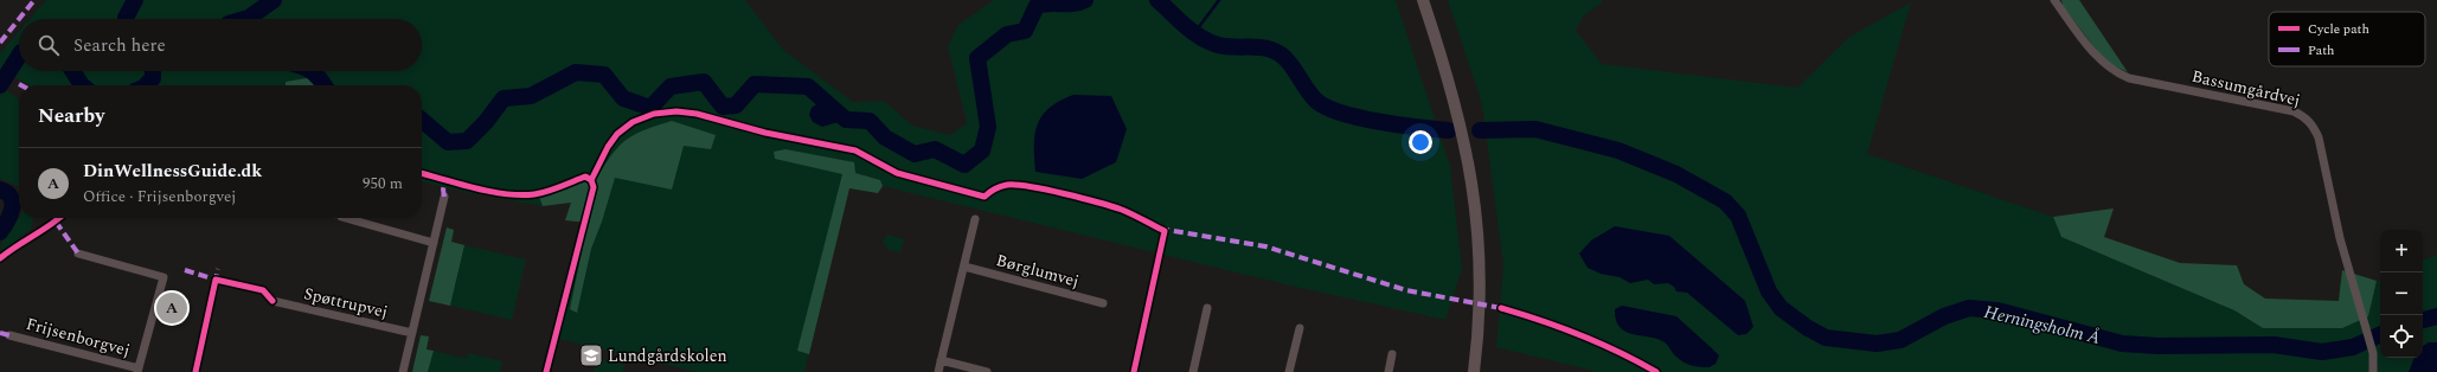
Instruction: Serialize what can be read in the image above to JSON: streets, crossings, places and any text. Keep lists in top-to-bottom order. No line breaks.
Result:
{"streets":{"street":["Bassumgårdvej","Børglumvej","Spøttrupvej","Frijsenborgvej"]},"water":["Herningsholm Å"],"places":{"school or university":["Lundgårdskolen"]},"legend":["Cycle path","Path"],"page":{"search":"Search here","heading":"Nearby","list":[{"mark":"A","name":"DinWellnessGuide.dk","note":"Office · Frijsenborgvej","value":"950 m"}],"map_buttons":["+","−"],"pins":"A"}}
